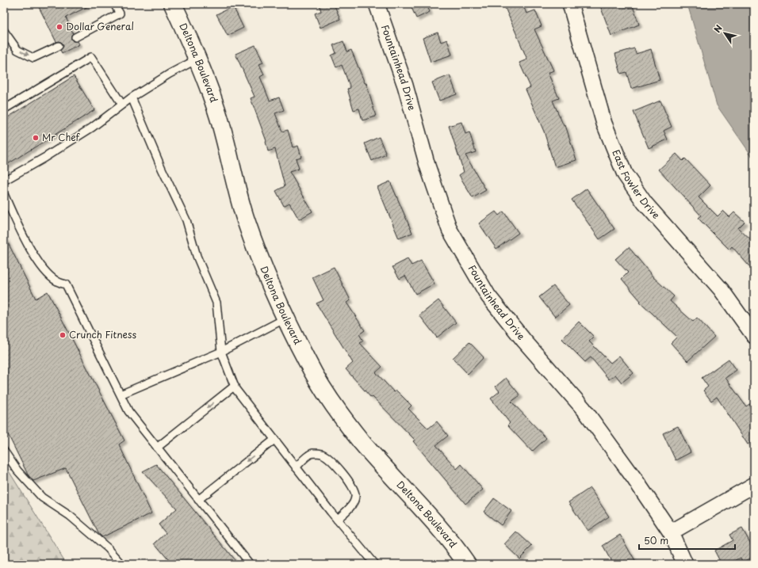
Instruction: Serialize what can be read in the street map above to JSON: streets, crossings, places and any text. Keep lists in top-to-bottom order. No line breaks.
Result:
{"streets":{"street":["Deltona Boulevard","Fountainhead Drive","East Fowler Drive"]},"places":["Dollar General","Mr Chef","Crunch Fitness"],"scale_bar":"50 m","north":"top left"}
